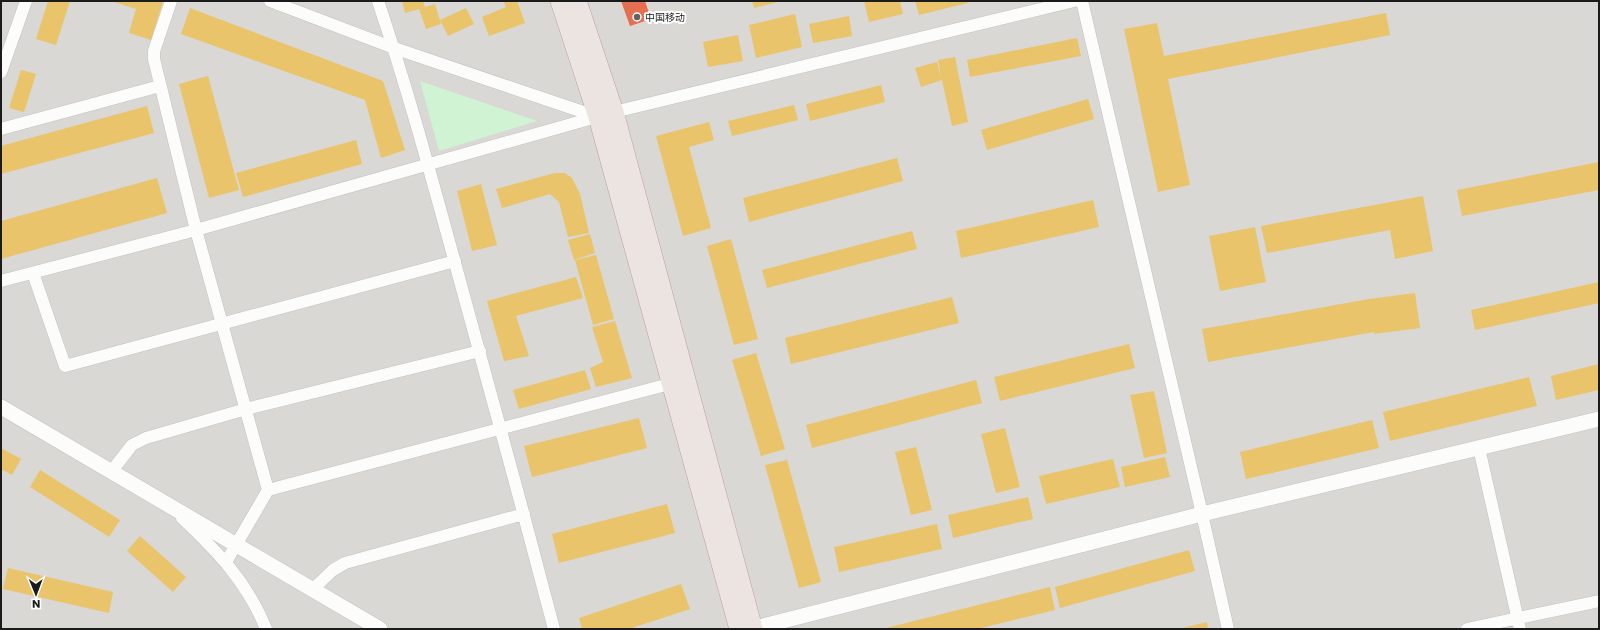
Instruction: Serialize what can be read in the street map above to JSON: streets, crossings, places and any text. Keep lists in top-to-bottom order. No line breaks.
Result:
{"places":["中国移动"],"north":"bottom"}
